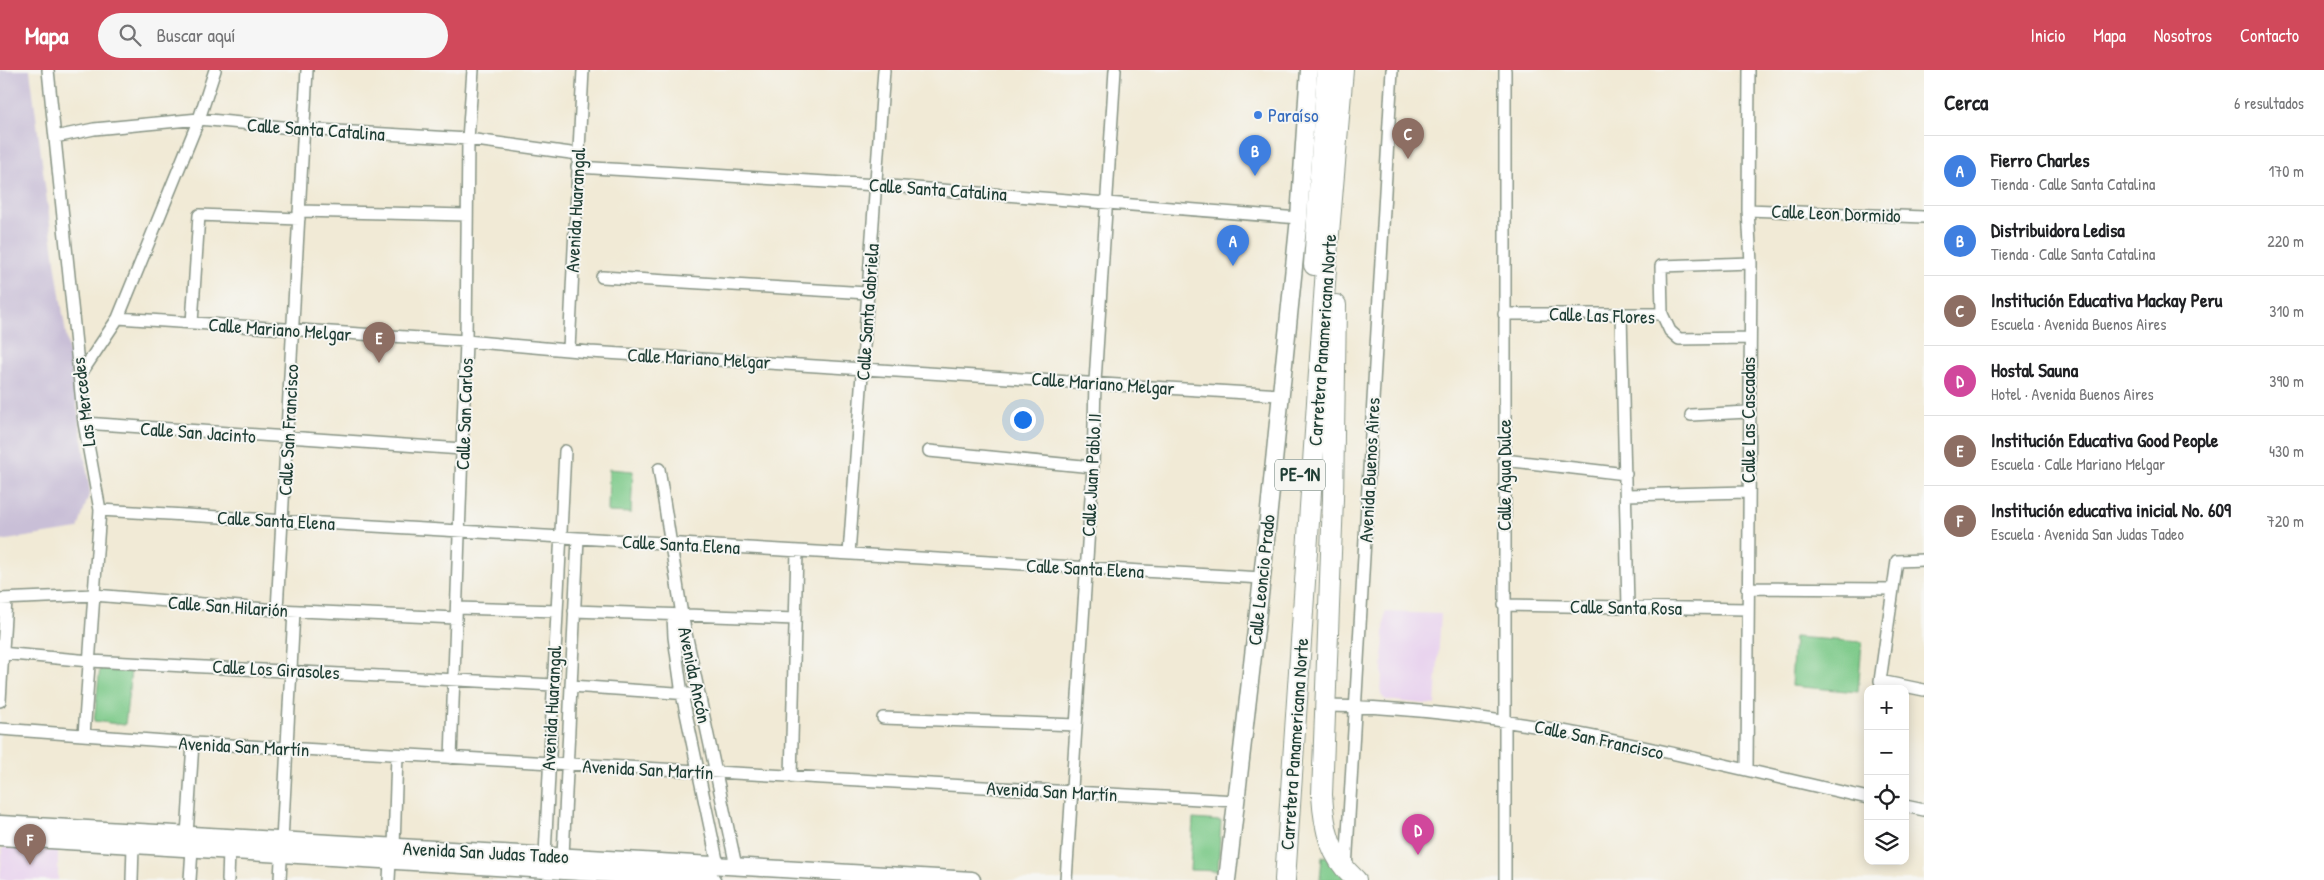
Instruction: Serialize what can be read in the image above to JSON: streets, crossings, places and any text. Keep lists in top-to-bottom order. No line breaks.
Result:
{"streets":{"highway":["Carretera Panamericana Norte","PE-1N"],"street":["Calle Santa Catalina","Avenida Huarangal","Calle Leon Dormido","Calle Santa Gabriela","Calle Las Flores","Calle Mariano Melgar","Las Mercedes","Calle San Carlos","Calle Las Cascadas","Calle San Francisco","Calle San Jacinto","Avenida Buenos Aires","Calle Juan Pablo II","Calle Agua Dulce","Calle Santa Elena","Calle Leoncio Prado","Calle San Hilarión","Calle Santa Rosa","Calle Los Girasoles","Avenida Ancón","Avenida San Martín","Avenida San Judas Tadeo"]},"crossings":[["Calle Santa Catalina","Avenida Huarangal"],["Calle Santa Catalina","Calle Santa Gabriela"],["Calle Santa Catalina","Las Mercedes"],["Calle Santa Catalina","Calle San Carlos"],["Calle Santa Catalina","Calle San Francisco"],["Calle Santa Catalina","Calle Juan Pablo II"],["Calle Santa Catalina","Calle Leoncio Prado"],["Avenida Huarangal","Calle Mariano Melgar"],["Avenida Huarangal","Calle Santa Elena"],["Avenida Huarangal","Calle San Hilarión"],["Avenida Huarangal","Calle Los Girasoles"],["Avenida Huarangal","Avenida San Martín"],["Avenida Huarangal","Avenida San Judas Tadeo"],["Calle Leon Dormido","Calle Las Cascadas"],["Calle Santa Gabriela","Calle Mariano Melgar"],["Calle Santa Gabriela","Calle Santa Elena"],["Calle Las Flores","Calle Las Cascadas"],["Calle Las Flores","Calle Agua Dulce"],["Calle Mariano Melgar","Calle San Carlos"],["Calle Mariano Melgar","Calle San Francisco"],["Calle Mariano Melgar","Calle Juan Pablo II"],["Calle Mariano Melgar","Calle Leoncio Prado"],["Las Mercedes","Calle San Jacinto"],["Las Mercedes","Calle Santa Elena"],["Las Mercedes","Calle San Hilarión"],["Las Mercedes","Calle Los Girasoles"],["Las Mercedes","Avenida San Martín"],["Calle San Carlos","Calle San Jacinto"],["Calle San Carlos","Calle Santa Elena"],["Calle San Carlos","Calle San Hilarión"],["Calle San Carlos","Calle Los Girasoles"],["Calle San Carlos","Avenida San Martín"],["Calle Las Cascadas","Calle San Francisco"],["Calle Las Cascadas","Calle Santa Rosa"],["Calle San Francisco","Calle San Jacinto"],["Calle San Francisco","Avenida Buenos Aires"],["Calle San Francisco","Calle Agua Dulce"],["Calle San Francisco","Calle Santa Elena"],["Calle San Francisco","Calle San Hilarión"],["Calle Juan Pablo II","Calle Santa Elena"],["Calle Juan Pablo II","Avenida San Martín"],["Calle Agua Dulce","Calle Santa Rosa"],["Calle Santa Elena","Calle Leoncio Prado"],["Calle Santa Elena","Avenida Ancón"],["Calle Leoncio Prado","Avenida San Martín"],["Avenida Ancón","Avenida San Martín"],["Avenida Ancón","Avenida San Judas Tadeo"]],"places":["Paraíso"],"page":{"header":"Mapa","search":"Buscar aquí","nav":["Inicio","Mapa","Nosotros","Contacto"],"heading":["Cerca","6 resultados"],"pins":["C","B","A","E","D","F"],"list":[{"mark":"A","name":"Fierro Charles","note":"Tienda · Calle Santa Catalina","value":"170 m"},{"mark":"B","name":"Distribuidora Ledisa","note":"Tienda · Calle Santa Catalina","value":"220 m"},{"mark":"C","name":"Institución Educativa Mackay Peru","note":"Escuela · Avenida Buenos Aires","value":"310 m"},{"mark":"D","name":"Hostal Sauna","note":"Hotel · Avenida Buenos Aires","value":"390 m"},{"mark":"E","name":"Institución Educativa Good People","note":"Escuela · Calle Mariano Melgar","value":"430 m"},{"mark":"F","name":"Institución educativa inicial No. 609","note":"Escuela · Avenida San Judas Tadeo","value":"720 m"}],"map_buttons":["+","−"]}}
